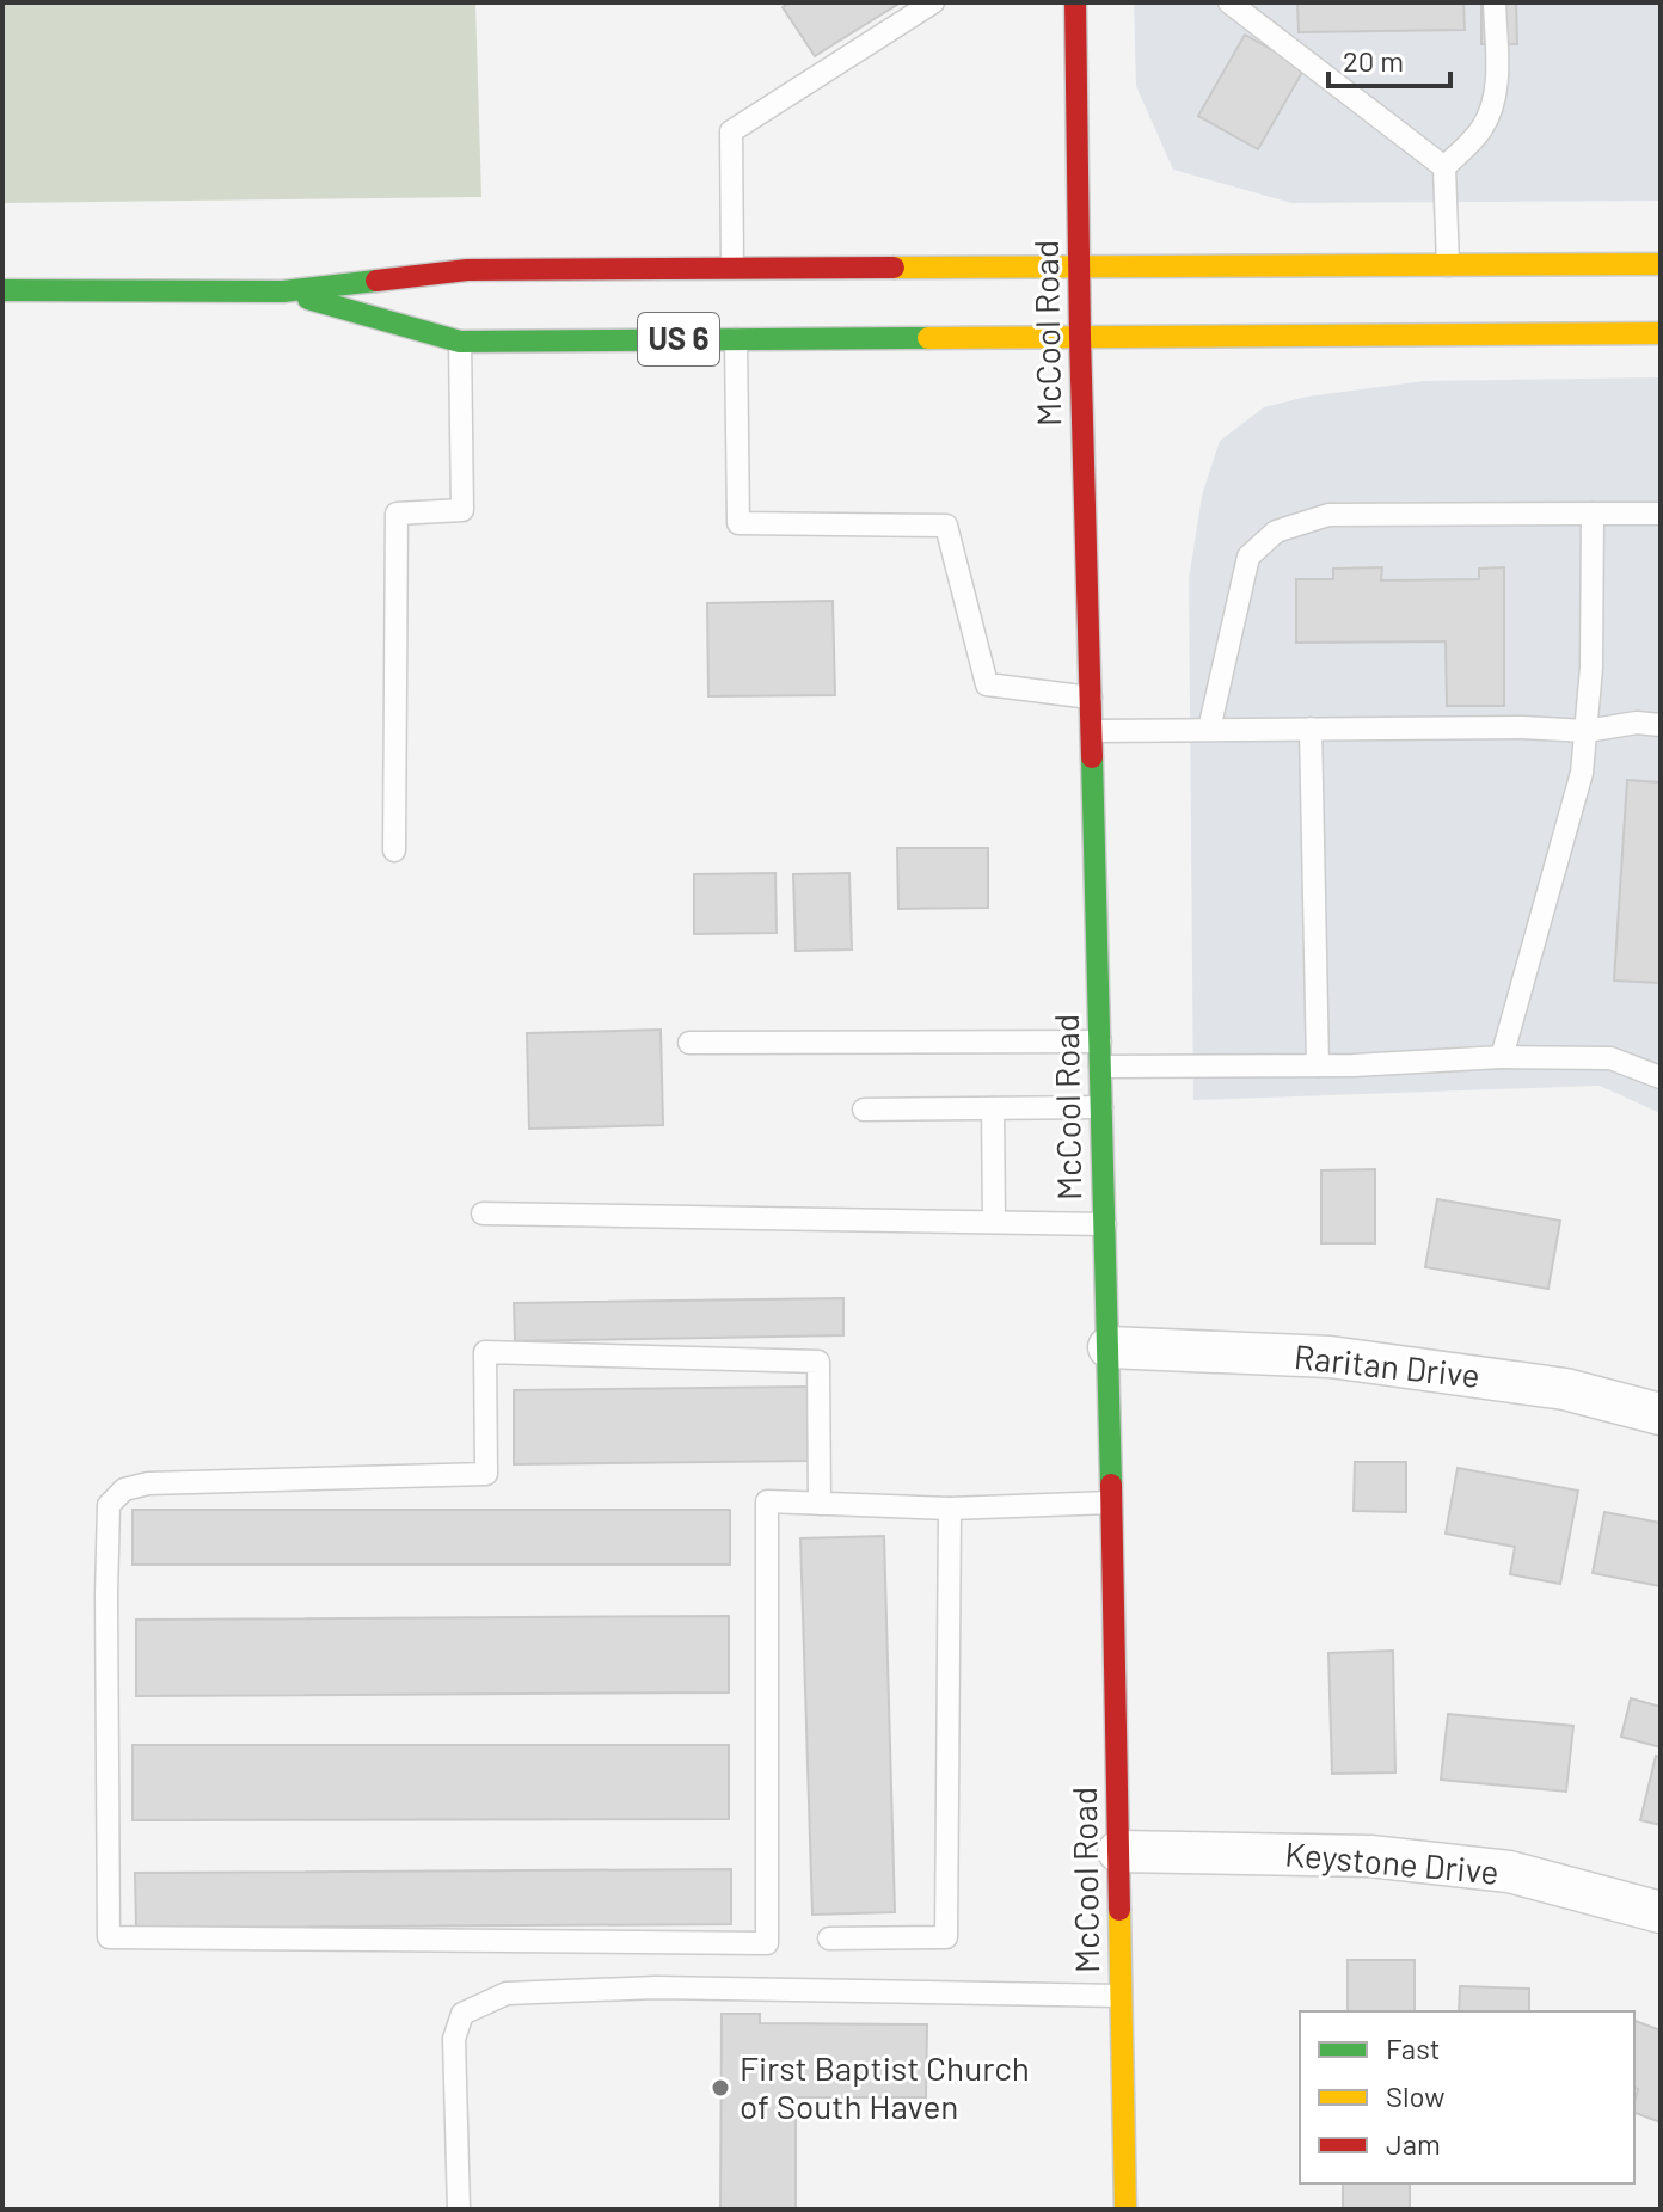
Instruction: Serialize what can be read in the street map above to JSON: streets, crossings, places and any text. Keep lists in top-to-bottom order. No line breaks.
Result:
{"streets":{"main road":["McCool Road","US 6"],"street":["Raritan Drive","Keystone Drive"]},"crossings":[["McCool Road","US 6"],["McCool Road","Raritan Drive"],["McCool Road","Keystone Drive"]],"places":["First Baptist Church of South Haven"],"legend":["Fast","Slow","Jam"],"scale_bar":"20 m"}
